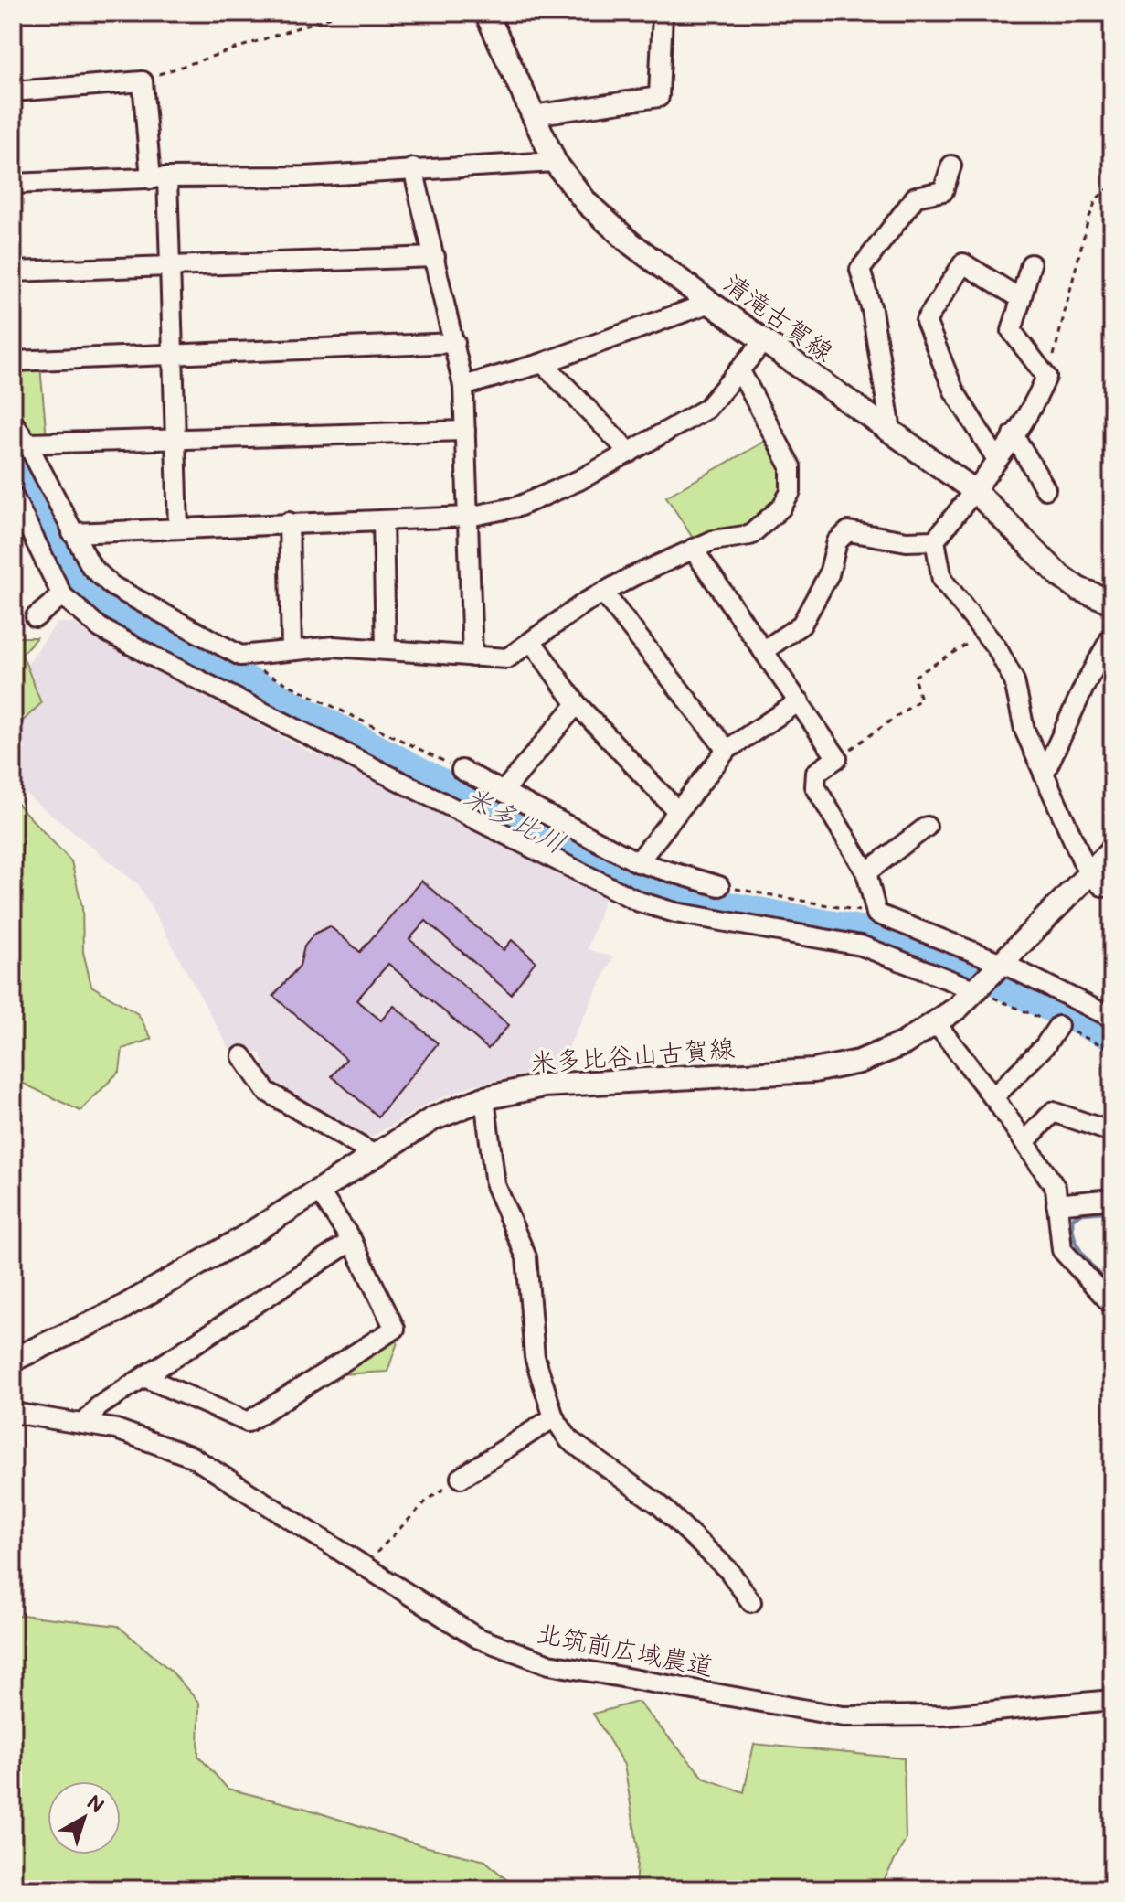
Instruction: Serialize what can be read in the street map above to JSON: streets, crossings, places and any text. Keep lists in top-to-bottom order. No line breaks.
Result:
{"streets":{"main road":["清滝古賀線","米多比谷山古賀線"],"street":["北筑前広域農道"]},"water":["米多比川"],"north":"top right"}
